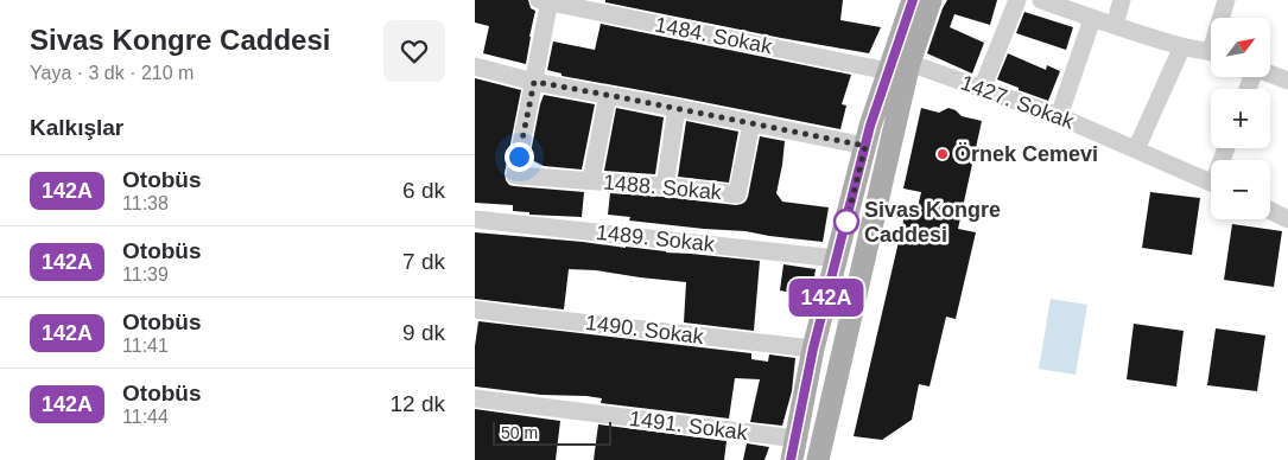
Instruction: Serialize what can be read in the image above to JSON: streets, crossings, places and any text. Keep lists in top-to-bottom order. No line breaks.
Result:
{"streets":{"street":["1484. Sokak","1427. Sokak","1488. Sokak","1489. Sokak","1490. Sokak","1491. Sokak"]},"places":["Örnek Cemevi","Sivas Kongre Caddesi"],"lines":["bus line 142A"],"scale_bar":"50 m","north":"top right","page":{"heading":[["Sivas Kongre Caddesi","Yaya · 3 dk · 210 m"],"Kalkışlar"],"on_map":"142A","map_buttons":["+","−"],"list":[{"mark":"142A","name":"Otobüs","note":"11:38","value":"6 dk"},{"mark":"142A","name":"Otobüs","note":"11:39","value":"7 dk"},{"mark":"142A","name":"Otobüs","note":"11:41","value":"9 dk"},{"mark":"142A","name":"Otobüs","note":"11:44","value":"12 dk"}],"scale":"50 m"}}
